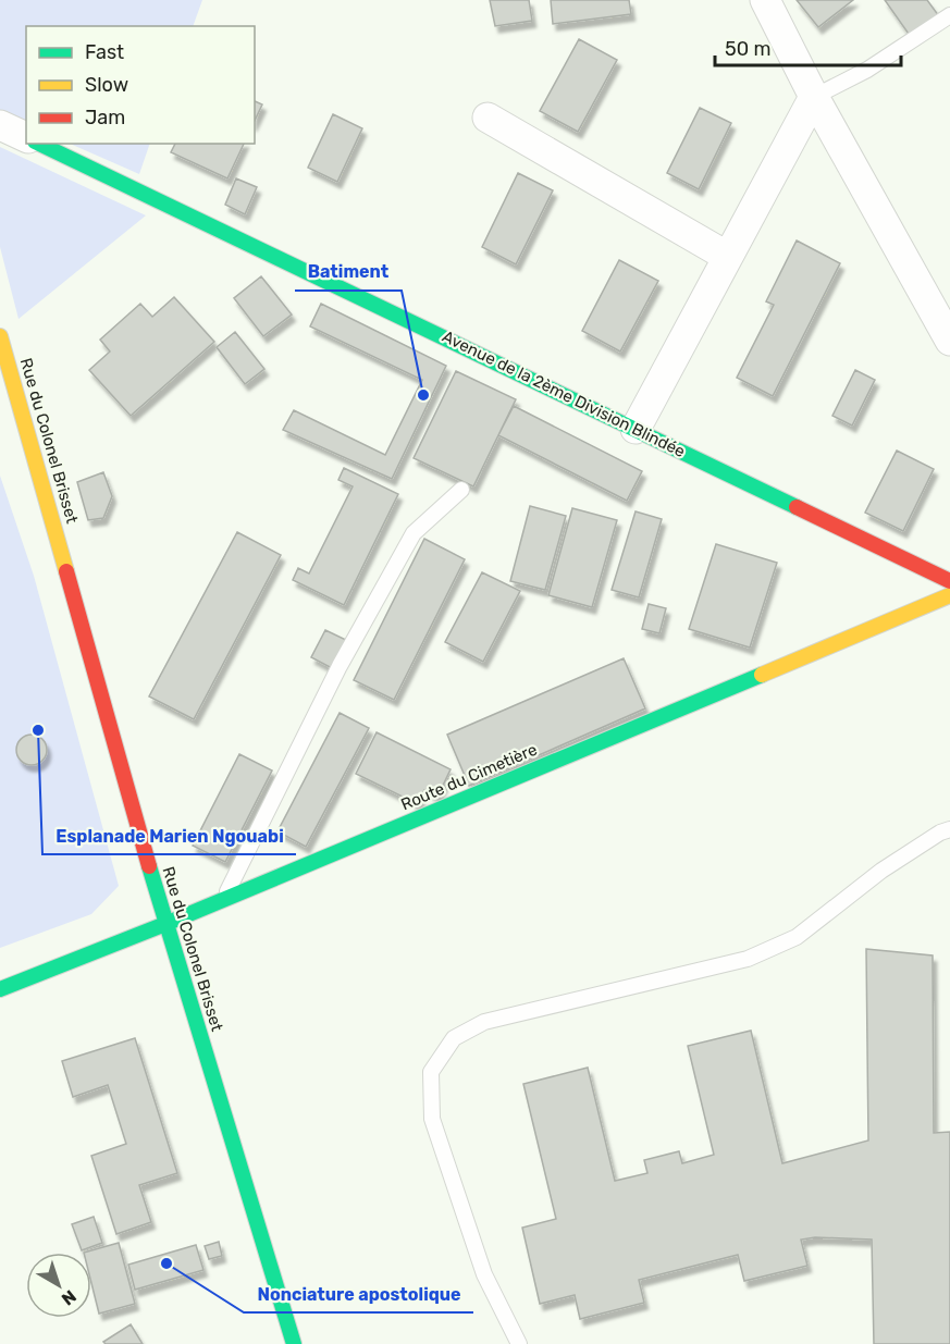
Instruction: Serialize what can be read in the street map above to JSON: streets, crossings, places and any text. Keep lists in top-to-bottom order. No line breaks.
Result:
{"streets":{"street":["Avenue de la 2ème Division Blindée","Rue du Colonel Brisset","Route du Cimetière"]},"crossings":[["Rue du Colonel Brisset","Route du Cimetière"]],"places":["Batiment","Esplanade Marien Ngouabi","Nonciature apostolique"],"legend":["Fast","Slow","Jam"],"scale_bar":"50 m","north":"bottom right"}
